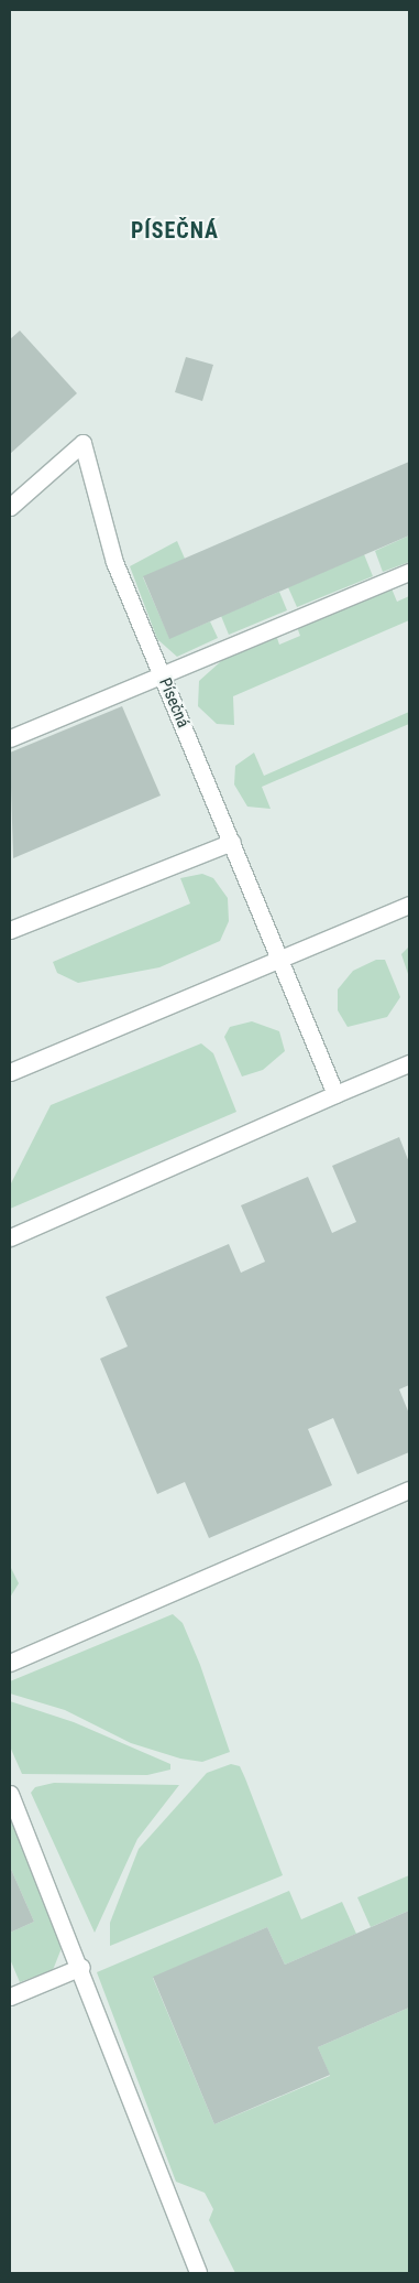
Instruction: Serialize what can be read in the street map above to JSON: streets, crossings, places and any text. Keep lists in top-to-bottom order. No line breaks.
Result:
{"streets":{"street":["Písečná"]},"districts":["PÍSEČNÁ"]}
